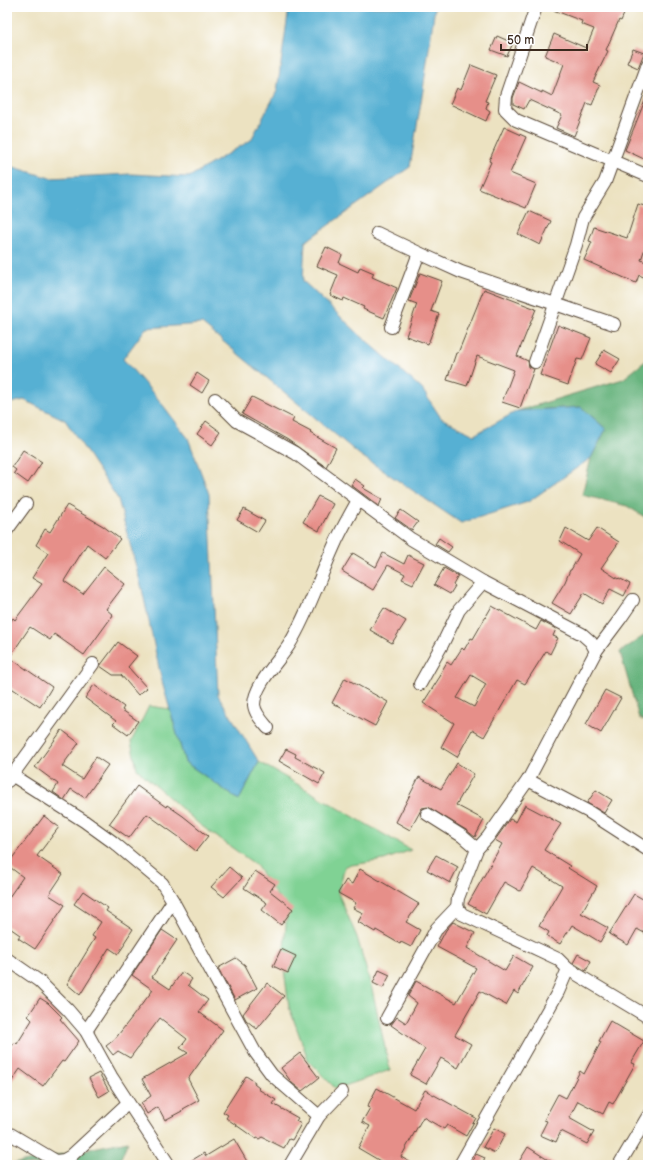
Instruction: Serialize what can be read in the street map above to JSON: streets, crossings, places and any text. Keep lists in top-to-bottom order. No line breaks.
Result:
{"scale_bar":"50 m"}
